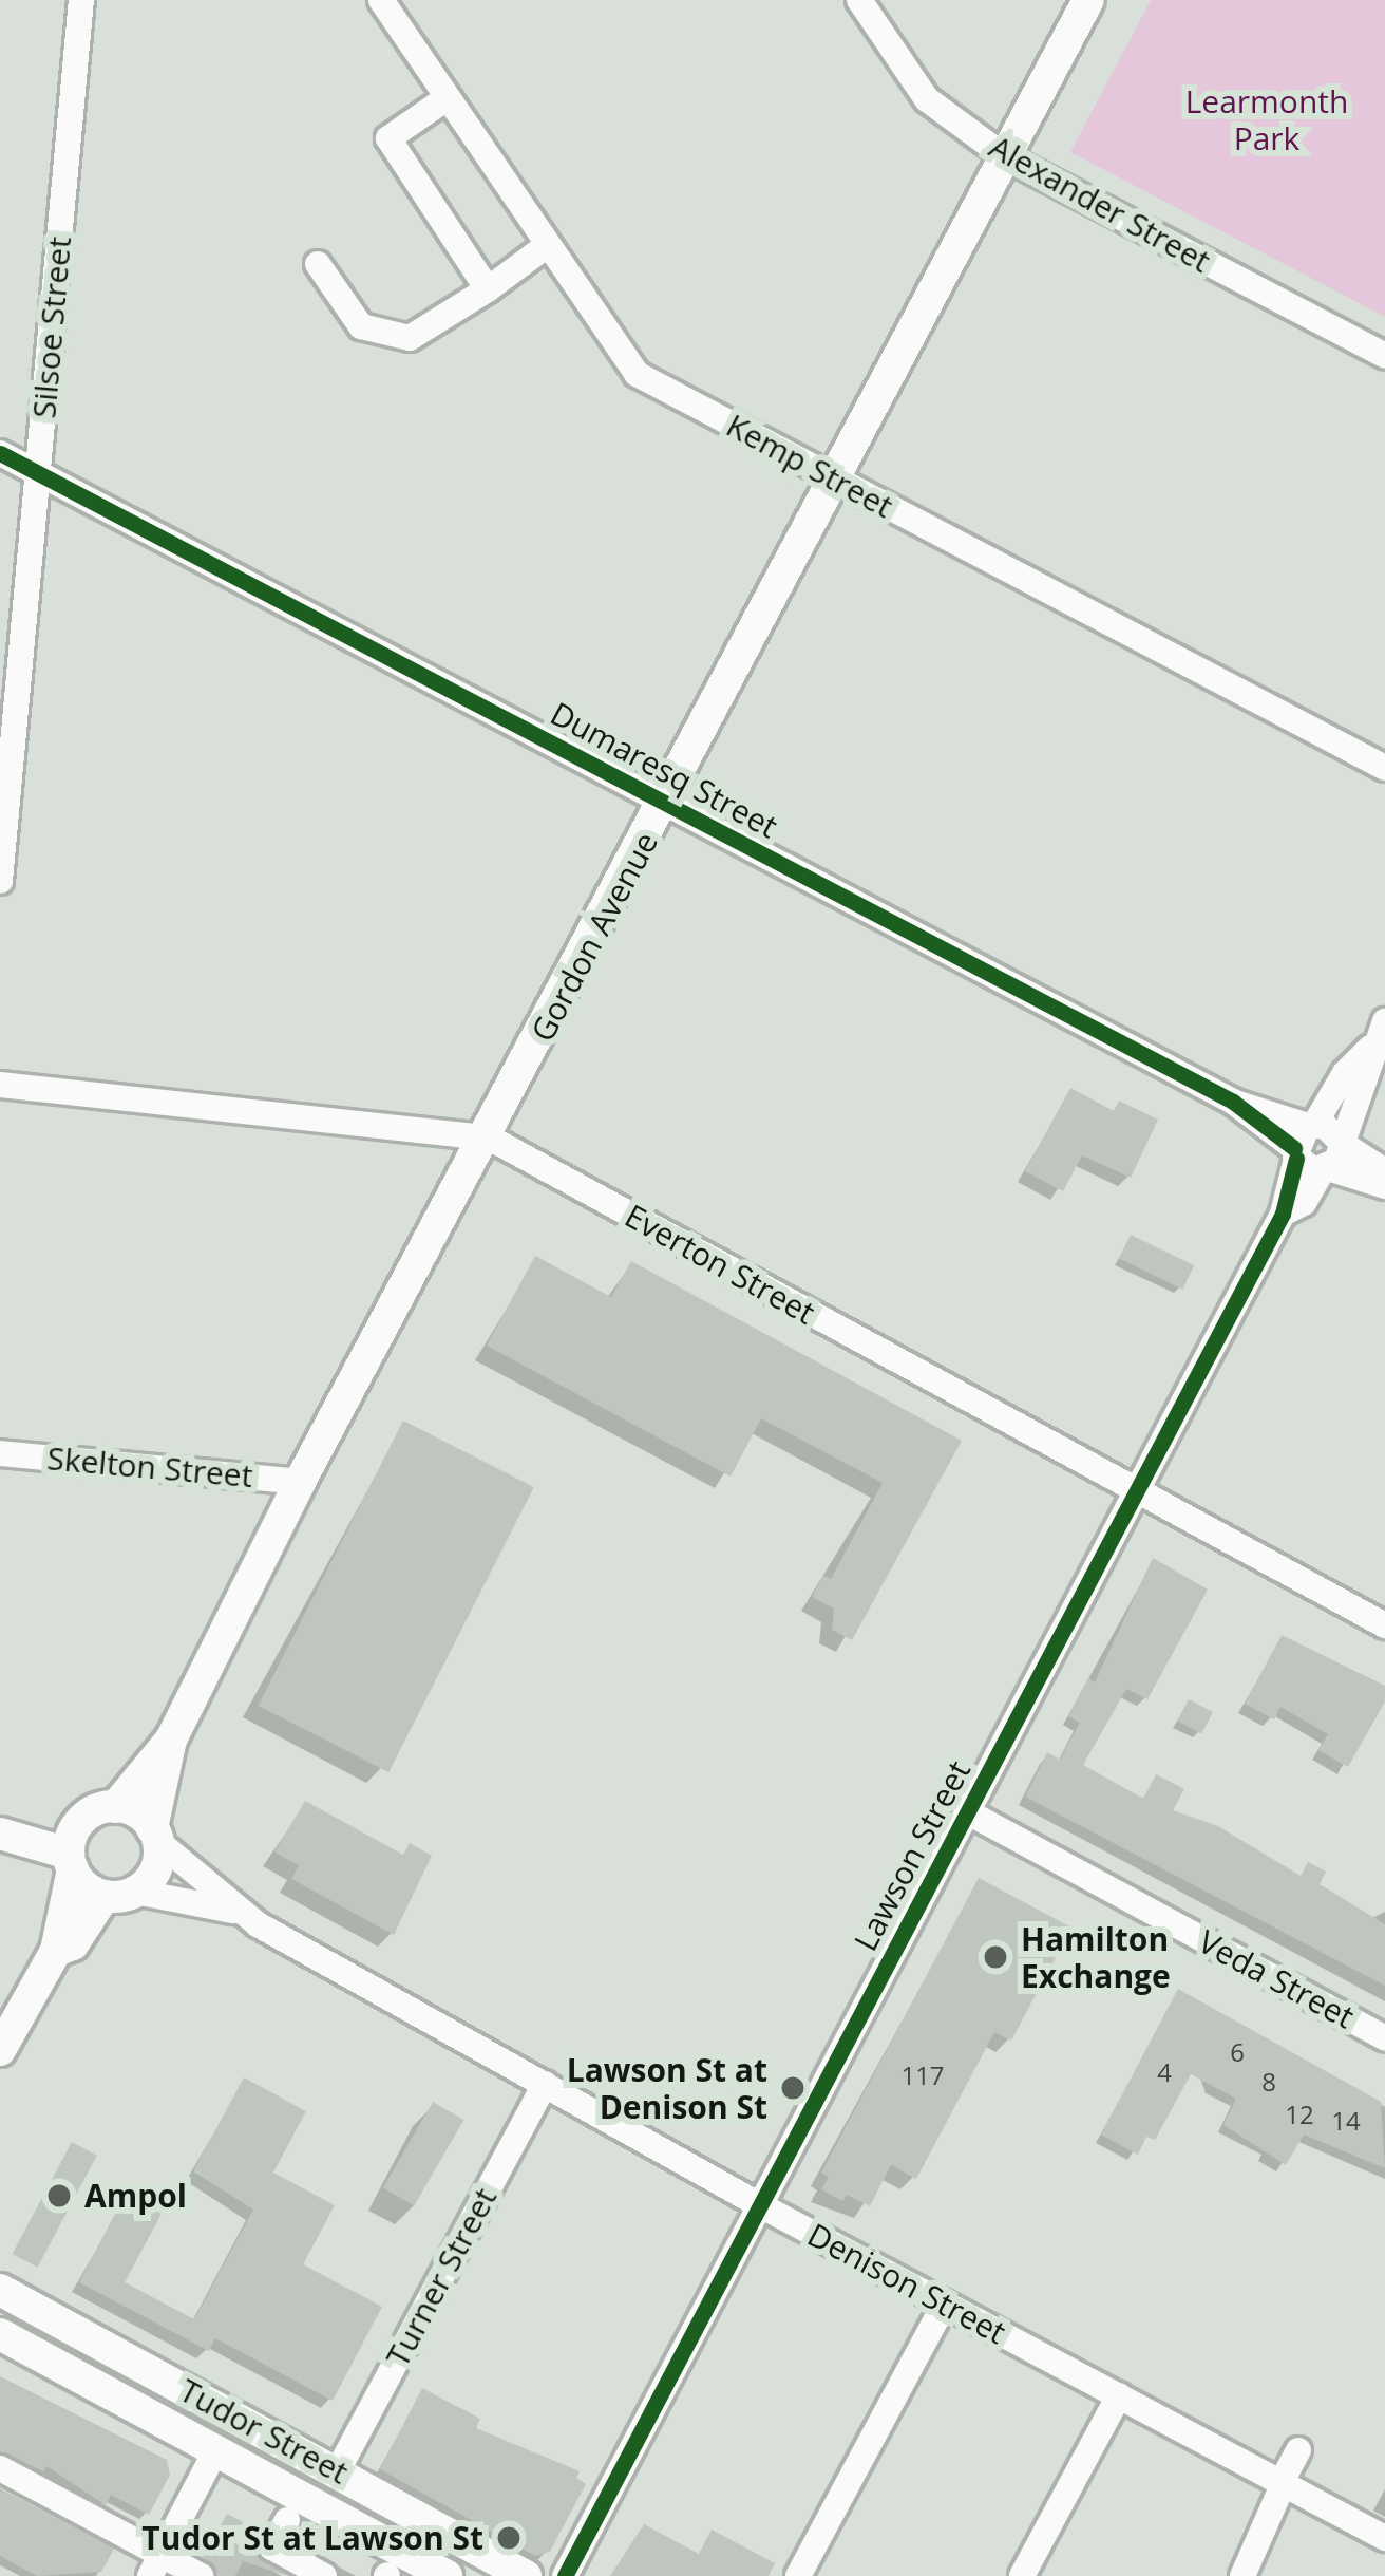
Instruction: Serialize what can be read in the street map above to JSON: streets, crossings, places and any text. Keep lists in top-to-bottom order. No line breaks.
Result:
{"streets":{"main road":["Gordon Avenue","Tudor Street"],"street":["Alexander Street","Silsoe Street","Kemp Street","Dumaresq Street","Everton Street","Skelton Street","Lawson Street","Veda Street","Turner Street","Denison Street"]},"crossings":[["Alexander Street","Gordon Avenue"],["Silsoe Street","Dumaresq Street"],["Kemp Street","Gordon Avenue"],["Dumaresq Street","Gordon Avenue"],["Dumaresq Street","Lawson Street"],["Gordon Avenue","Everton Street"],["Gordon Avenue","Skelton Street"],["Gordon Avenue","Denison Street"],["Everton Street","Lawson Street"],["Lawson Street","Veda Street"],["Lawson Street","Denison Street"],["Turner Street","Denison Street"],["Turner Street","Tudor Street"]],"parks":["Learmonth Park"],"places":["Hamilton Exchange","Lawson St at Denison St","Ampol","Tudor St at Lawson St"],"house_numbers":["6","4","117","8","12","14"]}
